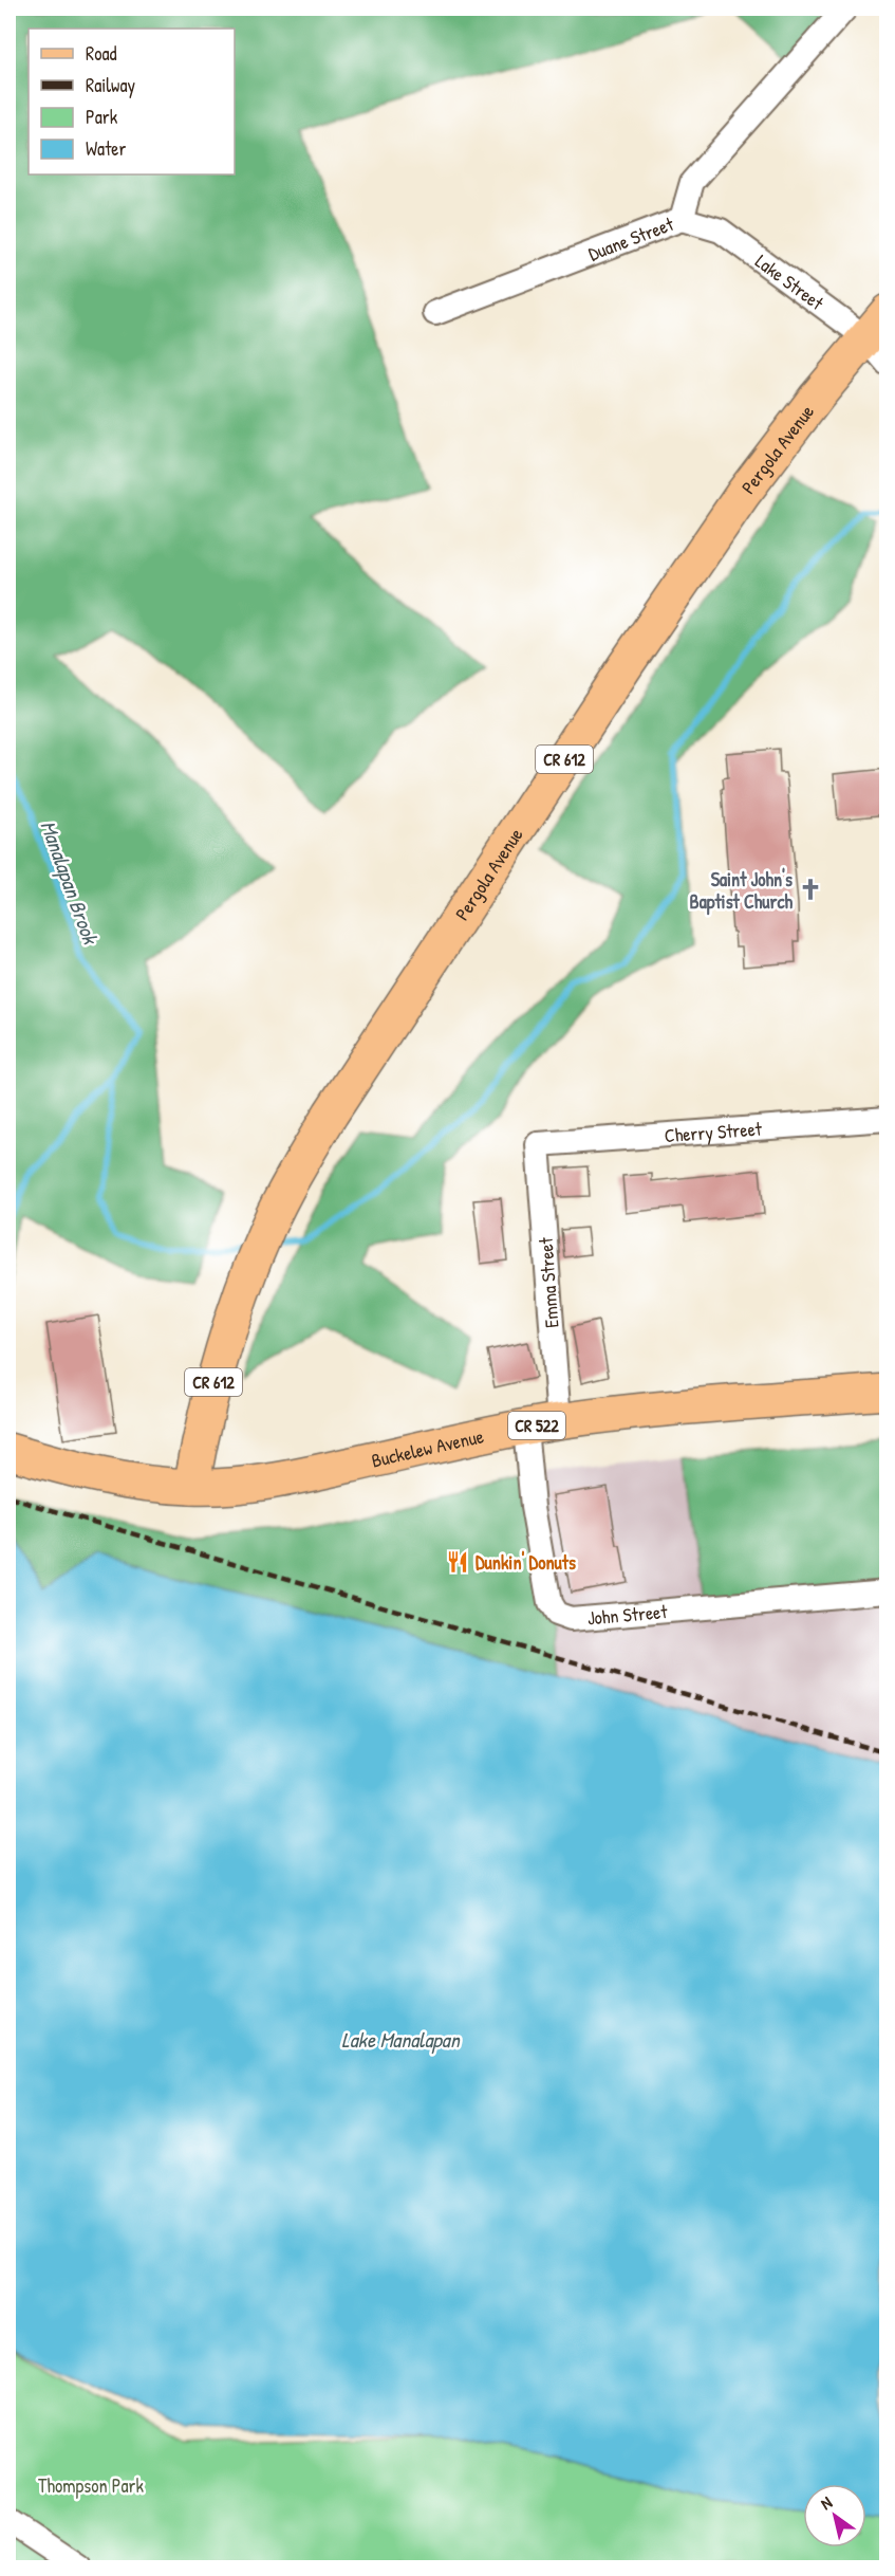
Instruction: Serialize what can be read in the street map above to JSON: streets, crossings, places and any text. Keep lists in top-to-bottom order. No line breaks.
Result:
{"streets":{"main road":["Pergola Avenue","CR 612","CR 522","Buckelew Avenue"],"street":["Duane Street","Lake Street","Cherry Street","Emma Street","John Street"]},"crossings":[["Duane Street","Lake Street"],["Lake Street","Pergola Avenue"],["Pergola Avenue","Buckelew Avenue"],["Cherry Street","Emma Street"],["Emma Street","Buckelew Avenue"],["Buckelew Avenue","John Street"]],"water":["Manalapan Brook","Lake Manalapan"],"parks":["Thompson Park"],"places":{"church":["Saint John's Baptist Church"],"restaurant":["Dunkin' Donuts"]},"legend":["Road","Railway","Park","Water"],"north":"top left"}
